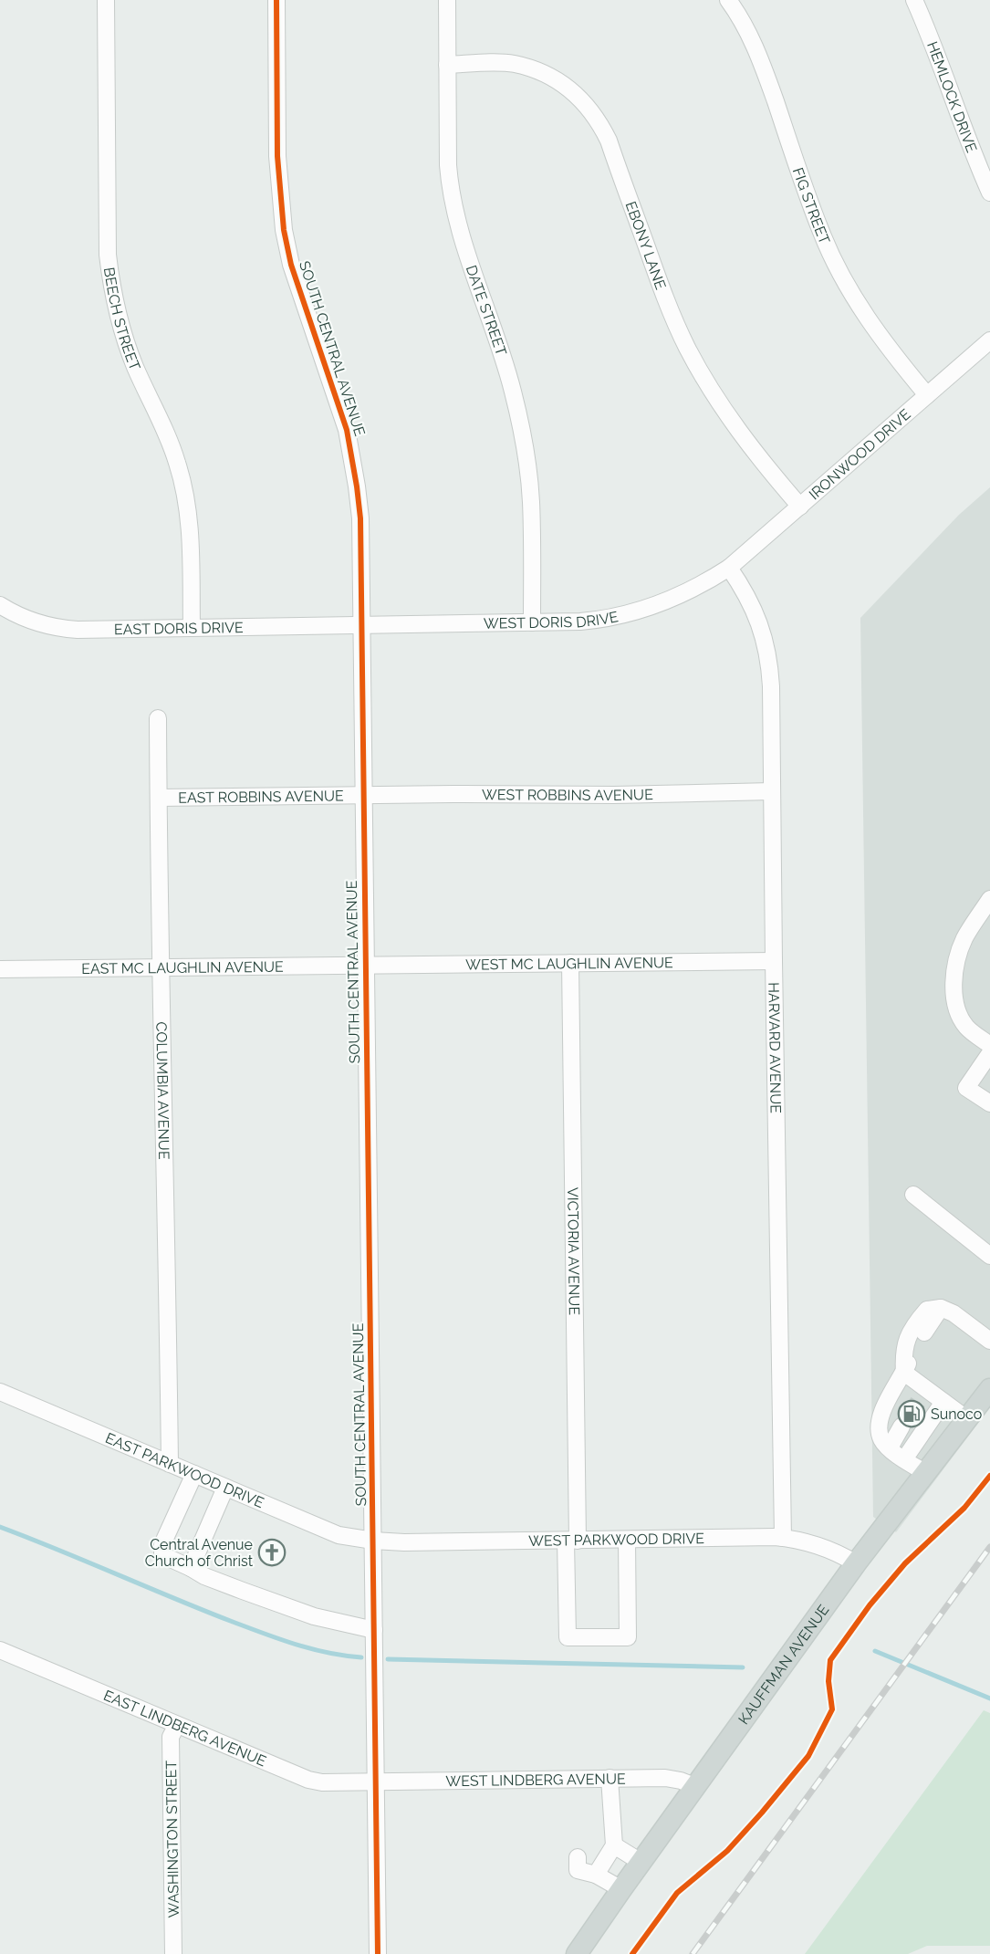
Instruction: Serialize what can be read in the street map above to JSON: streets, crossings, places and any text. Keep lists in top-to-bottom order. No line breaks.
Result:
{"streets":{"main road":["KAUFFMAN AVENUE"],"street":["HEMLOCK DRIVE","FIG STREET","EBONY LANE","DATE STREET","BEECH STREET","SOUTH CENTRAL AVENUE","IRONWOOD DRIVE","WEST DORIS DRIVE","EAST DORIS DRIVE","WEST ROBBINS AVENUE","EAST ROBBINS AVENUE","WEST MC LAUGHLIN AVENUE","EAST MC LAUGHLIN AVENUE","HARVARD AVENUE","COLUMBIA AVENUE","VICTORIA AVENUE","EAST PARKWOOD DRIVE","WEST PARKWOOD DRIVE","EAST LINDBERG AVENUE","WEST LINDBERG AVENUE","WASHINGTON STREET"]},"crossings":[["FIG STREET","IRONWOOD DRIVE"],["EBONY LANE","DATE STREET"],["EBONY LANE","IRONWOOD DRIVE"],["DATE STREET","WEST DORIS DRIVE"],["BEECH STREET","EAST DORIS DRIVE"],["SOUTH CENTRAL AVENUE","WEST DORIS DRIVE"],["SOUTH CENTRAL AVENUE","EAST DORIS DRIVE"],["SOUTH CENTRAL AVENUE","WEST ROBBINS AVENUE"],["SOUTH CENTRAL AVENUE","EAST ROBBINS AVENUE"],["SOUTH CENTRAL AVENUE","WEST MC LAUGHLIN AVENUE"],["SOUTH CENTRAL AVENUE","EAST MC LAUGHLIN AVENUE"],["SOUTH CENTRAL AVENUE","EAST PARKWOOD DRIVE"],["SOUTH CENTRAL AVENUE","WEST PARKWOOD DRIVE"],["SOUTH CENTRAL AVENUE","EAST LINDBERG AVENUE"],["SOUTH CENTRAL AVENUE","WEST LINDBERG AVENUE"],["IRONWOOD DRIVE","WEST DORIS DRIVE"],["IRONWOOD DRIVE","HARVARD AVENUE"],["WEST DORIS DRIVE","EAST DORIS DRIVE"],["WEST DORIS DRIVE","HARVARD AVENUE"],["WEST ROBBINS AVENUE","EAST ROBBINS AVENUE"],["WEST ROBBINS AVENUE","HARVARD AVENUE"],["EAST ROBBINS AVENUE","COLUMBIA AVENUE"],["WEST MC LAUGHLIN AVENUE","EAST MC LAUGHLIN AVENUE"],["WEST MC LAUGHLIN AVENUE","HARVARD AVENUE"],["WEST MC LAUGHLIN AVENUE","VICTORIA AVENUE"],["EAST MC LAUGHLIN AVENUE","COLUMBIA AVENUE"],["HARVARD AVENUE","WEST PARKWOOD DRIVE"],["COLUMBIA AVENUE","EAST PARKWOOD DRIVE"],["VICTORIA AVENUE","WEST PARKWOOD DRIVE"],["EAST PARKWOOD DRIVE","WEST PARKWOOD DRIVE"],["WEST PARKWOOD DRIVE","KAUFFMAN AVENUE"],["KAUFFMAN AVENUE","WEST LINDBERG AVENUE"],["EAST LINDBERG AVENUE","WEST LINDBERG AVENUE"],["EAST LINDBERG AVENUE","WASHINGTON STREET"]],"places":{"fuel station":["Sunoco"],"church":["Central Avenue Church of Christ"]}}
